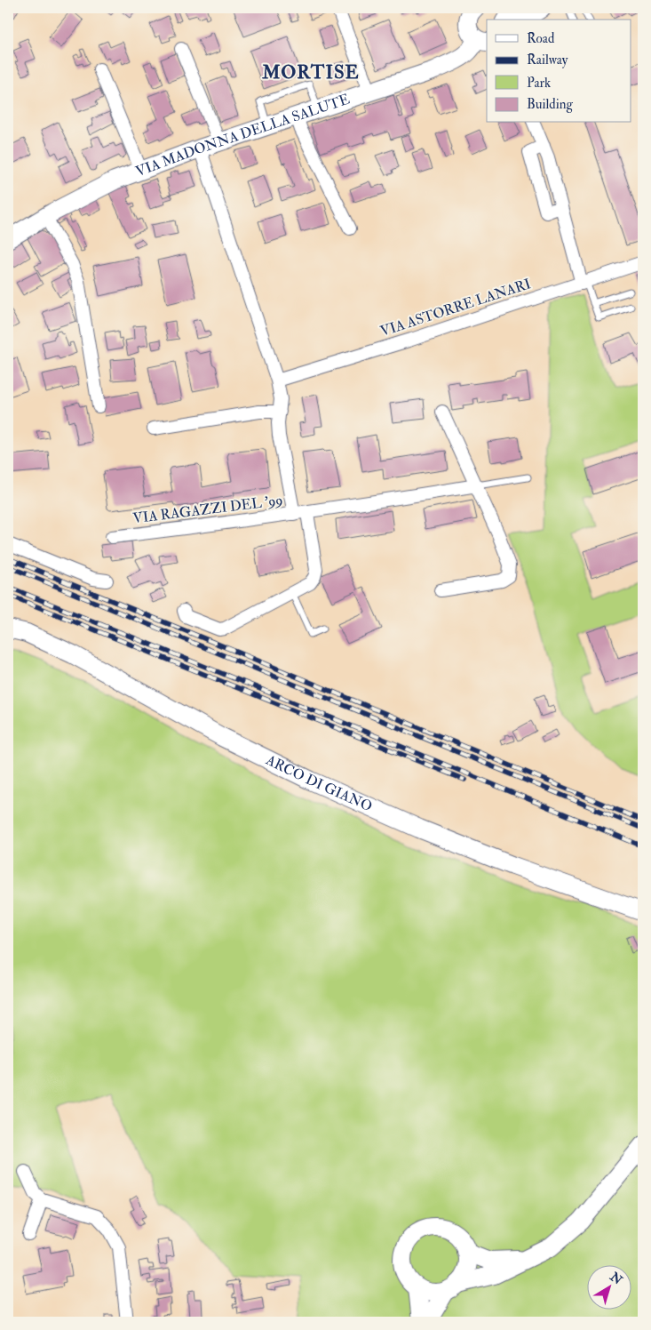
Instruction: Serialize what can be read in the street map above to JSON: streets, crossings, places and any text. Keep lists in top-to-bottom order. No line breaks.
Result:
{"streets":{"street":["VIA MADONNA DELLA SALUTE","VIA ASTORRE LANARI","VIA RAGAZZI DEL '99","ARCO DI GIANO"]},"districts":["MORTISE"],"legend":["Road","Railway","Park","Building"],"north":"top right"}
